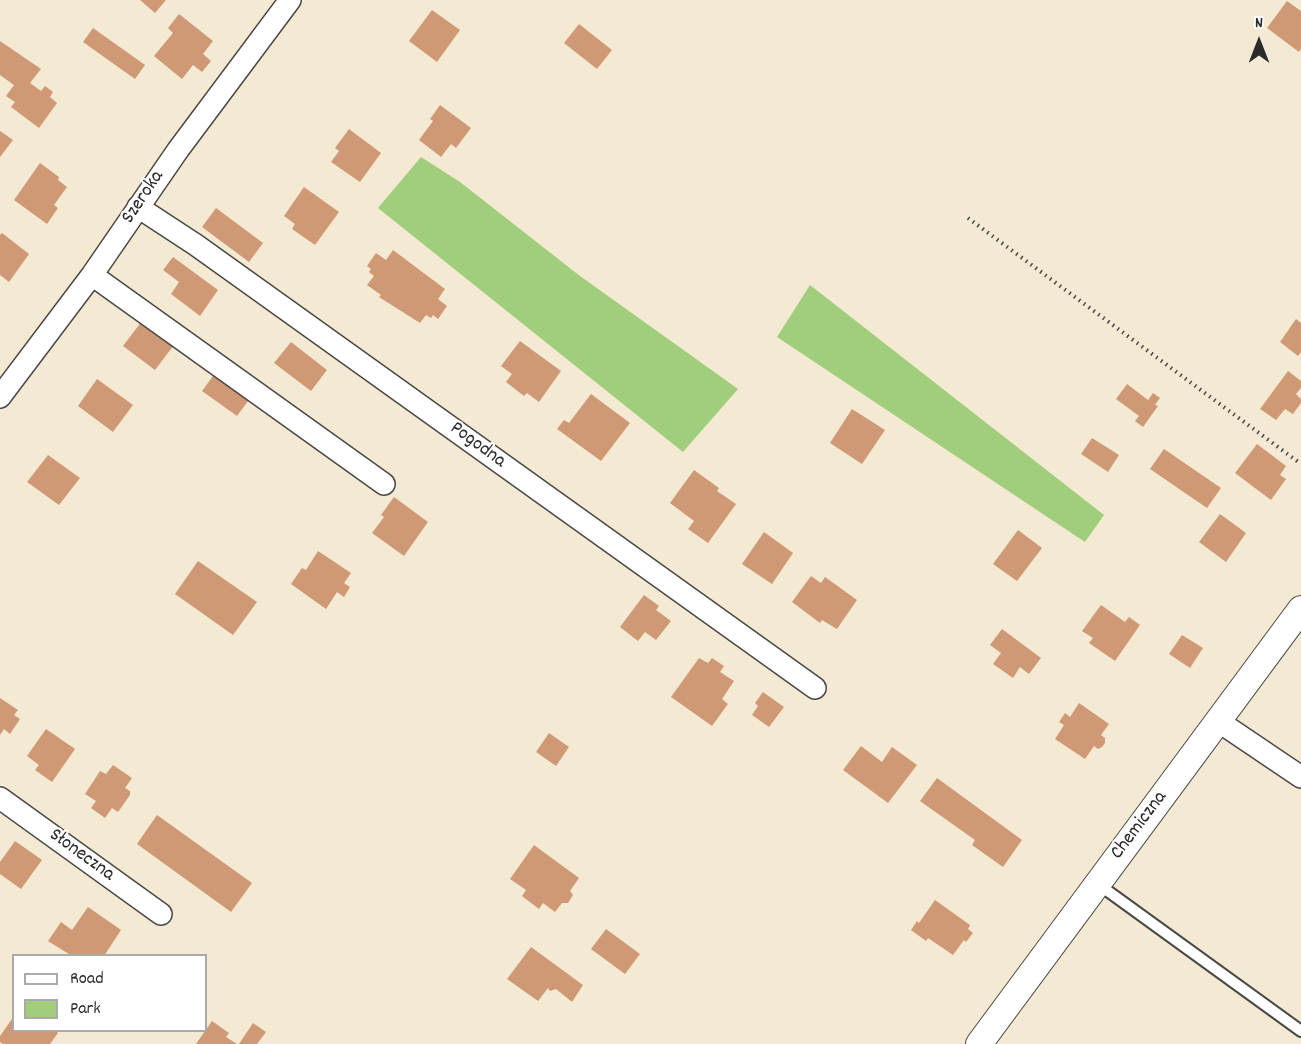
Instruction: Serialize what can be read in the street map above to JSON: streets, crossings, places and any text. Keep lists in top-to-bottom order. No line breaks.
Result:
{"streets":{"street":["Szeroka","Pogodna","Chemiczna","Słoneczna"]},"crossings":[["Szeroka","Pogodna"]],"legend":["Road","Park"],"north":"top"}
